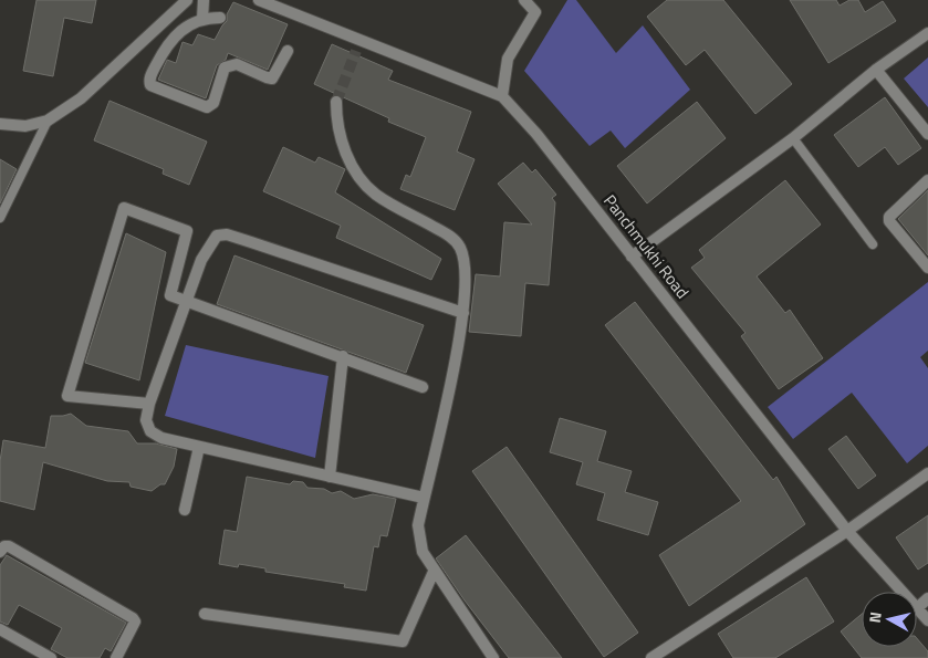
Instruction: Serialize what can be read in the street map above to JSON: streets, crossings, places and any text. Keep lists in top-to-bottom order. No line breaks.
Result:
{"streets":{"street":["Panchmukhi Road"]},"north":"left"}
